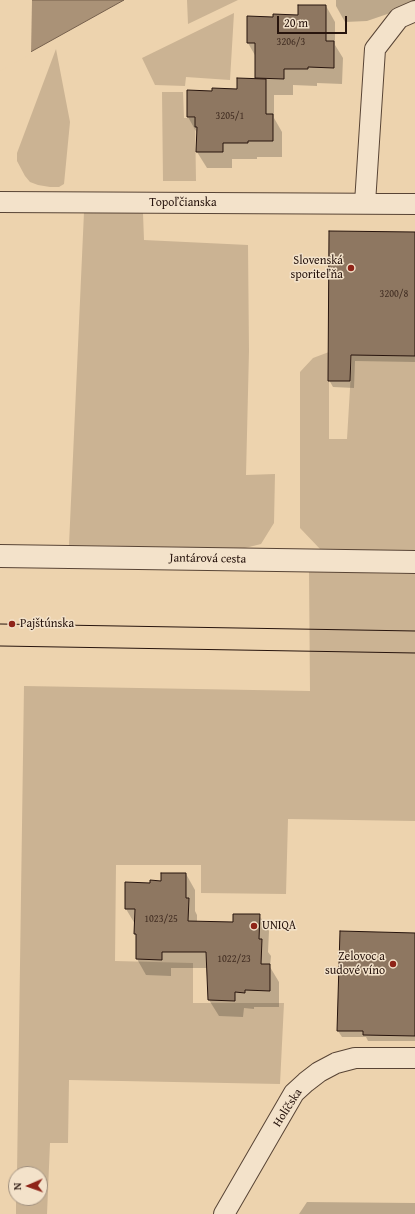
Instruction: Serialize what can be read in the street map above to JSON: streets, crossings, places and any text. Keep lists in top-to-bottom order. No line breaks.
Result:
{"streets":{"street":["Topoľčianska","Jantárová cesta","Holíčska"]},"places":["Slovenská sporiteľňa","Pajštúnska","UNIQA","Zelovoc a sudové víno"],"house_numbers":["3206/3","3205/1","3200/8","1023/25","1022/23"],"scale_bar":"20 m","north":"left"}
